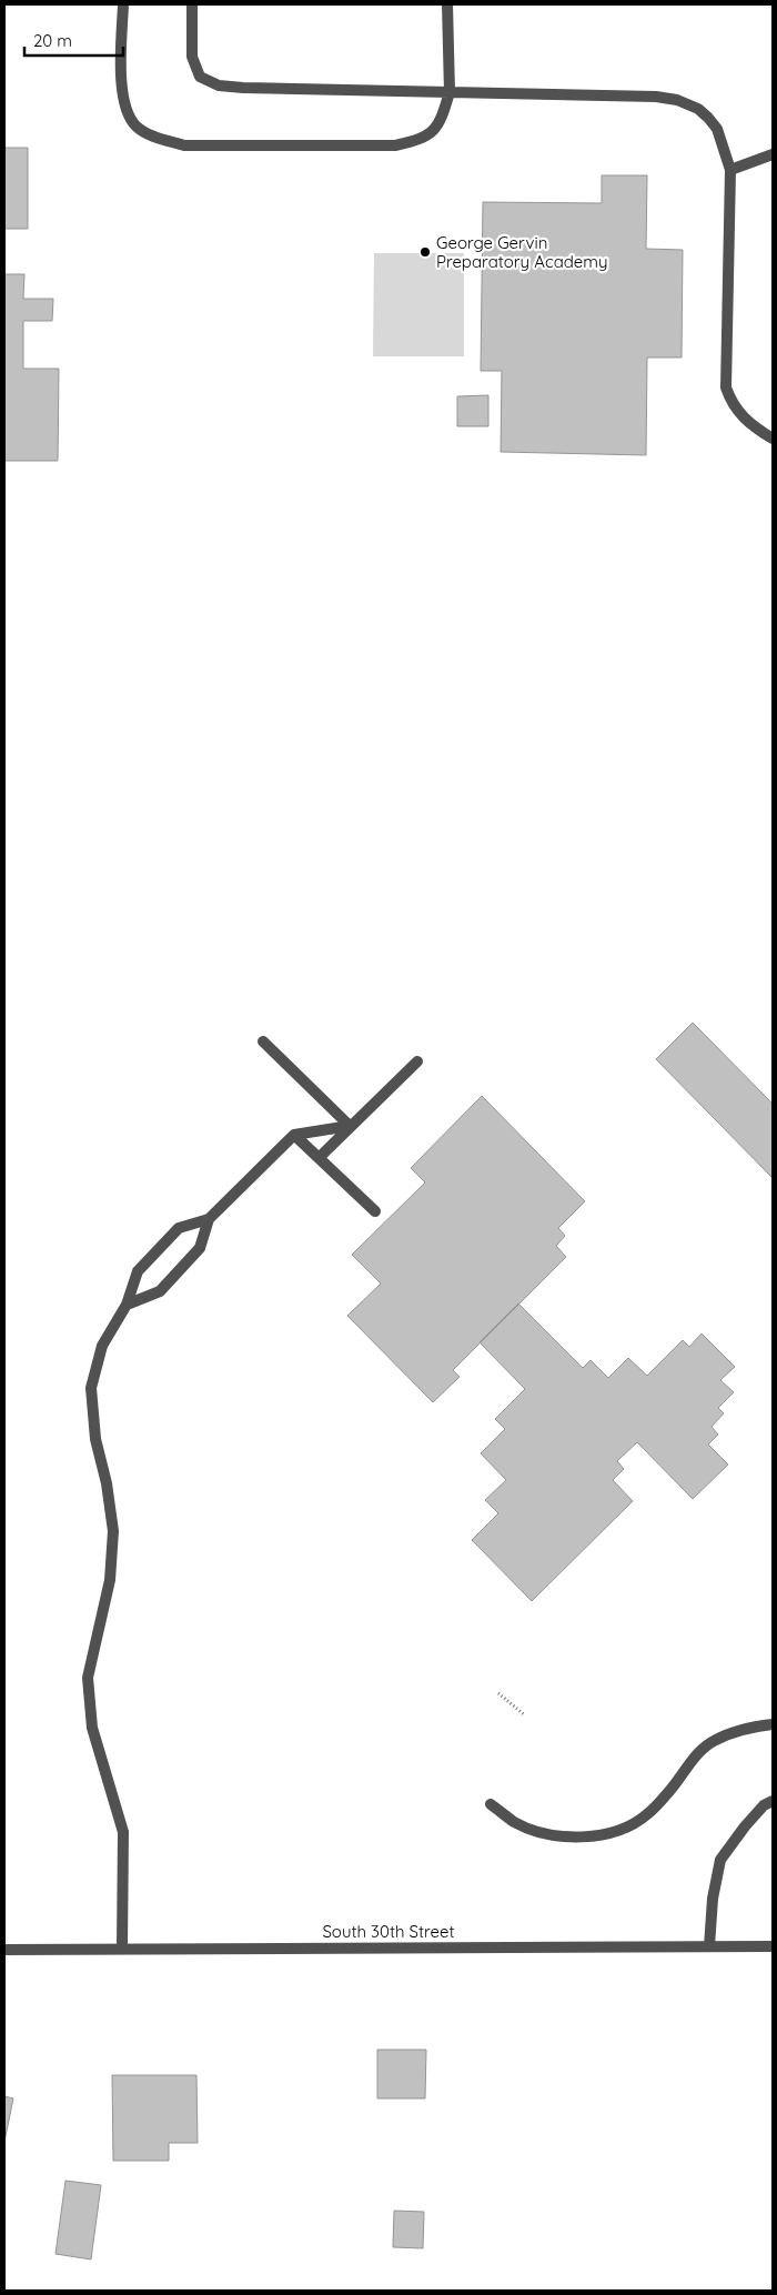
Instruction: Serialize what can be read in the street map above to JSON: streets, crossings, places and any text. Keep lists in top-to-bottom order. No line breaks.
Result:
{"streets":{"street":["South 30th Street"]},"places":["George Gervin Preparatory Academy"],"scale_bar":"20 m"}
